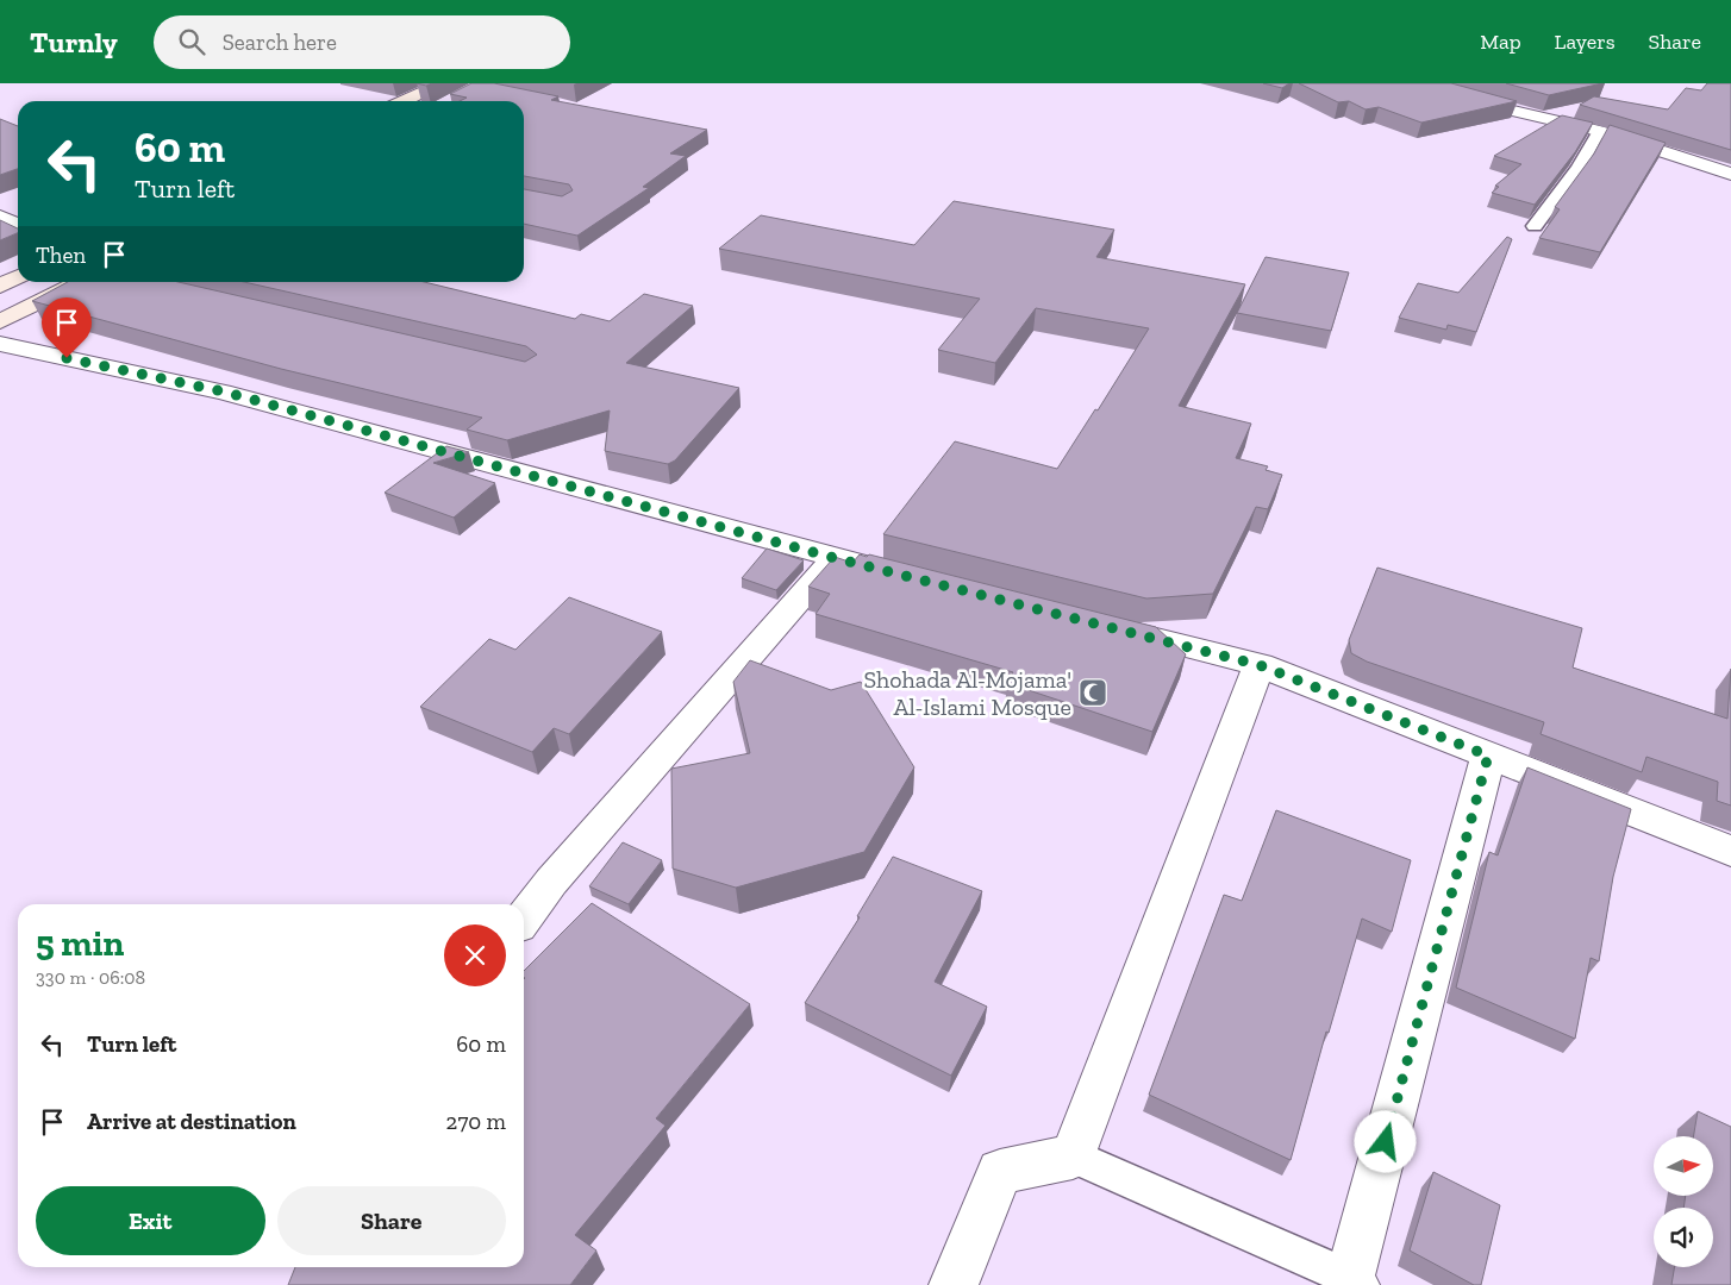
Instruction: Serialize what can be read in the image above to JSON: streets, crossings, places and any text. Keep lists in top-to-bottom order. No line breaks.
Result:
{"places":{"mosque":["Shohada Al-Mojama' Al-Islami Mosque"]},"north":"right","page":{"header":"Turnly","search":"Search here","nav":["Map","Layers","Share"],"turn":["60 m","Turn left"],"then":"Then","heading":["5 min","330 m · 06:08"],"list":[{"name":"Turn left","value":"60 m"},{"name":"Arrive at destination","value":"270 m"}],"buttons":["Exit","Share"]}}
